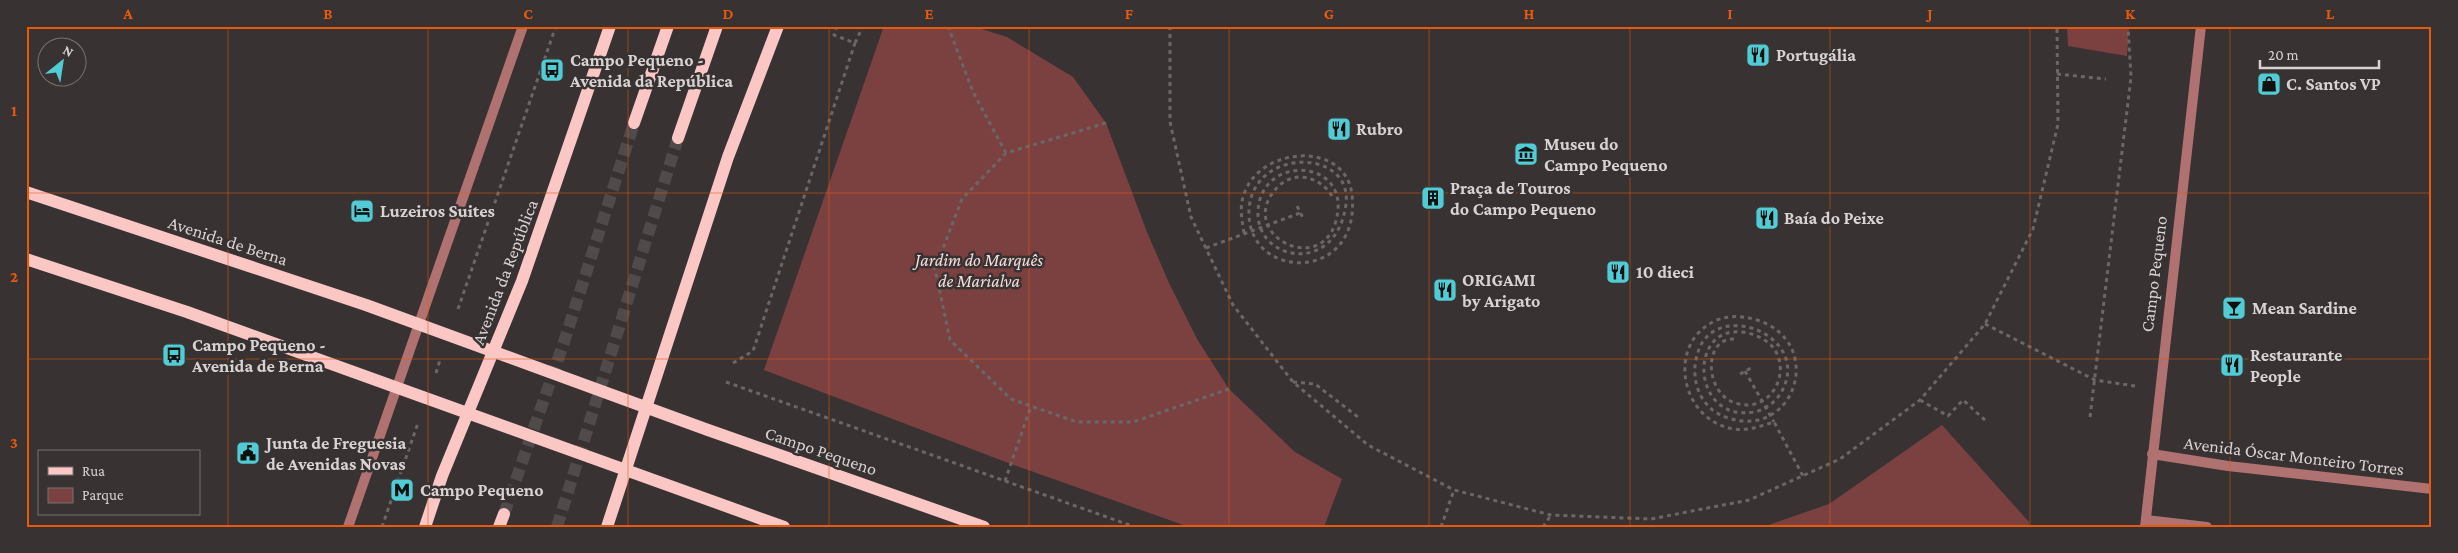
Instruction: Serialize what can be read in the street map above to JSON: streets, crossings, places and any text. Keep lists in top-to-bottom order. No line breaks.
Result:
{"streets":{"main road":["Avenida de Berna","Avenida da República","Campo Pequeno"],"street":["Avenida Óscar Monteiro Torres"]},"crossings":[["Avenida de Berna","Avenida da República"],["Avenida de Berna","Campo Pequeno"],["Avenida da República","Campo Pequeno"],["Campo Pequeno","Avenida Óscar Monteiro Torres"]],"parks":["Jardim do Marquês de Marialva"],"places":{"restaurant":["Portugália","Rubro","Baía do Peixe","10 dieci","ORIGAMI by Arigato","Restaurante People"],"bus stop":["Campo Pequeno - Avenida da República","Campo Pequeno - Avenida de Berna"],"shop":["C. Santos VP"],"museum":["Museu do Campo Pequeno"],"building":["Praça de Touros do Campo Pequeno"],"hotel":["Luzeiros Suites"],"bar":["Mean Sardine"],"public building":["Junta de Freguesia de Avenidas Novas"],"metro station":["Campo Pequeno"]},"legend":["Rua","Parque"],"scale_bar":"20 m","north":"top right","grid":{"columns":["A","B","C","D","E","F","G","H","I","J","K","L"],"rows":["1","2","3"]}}
